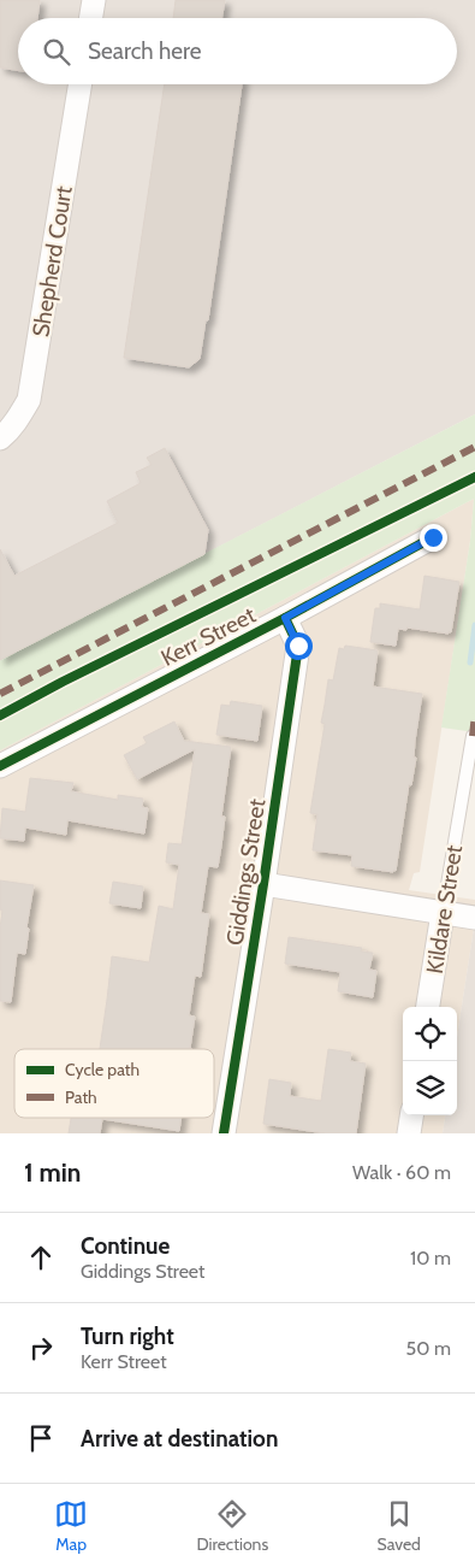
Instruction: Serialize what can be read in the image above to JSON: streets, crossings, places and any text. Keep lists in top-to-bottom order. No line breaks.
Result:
{"streets":{"street":["Shepherd Court","Kerr Street","Giddings Street","Kildare Street"]},"crossings":[["Kerr Street","Giddings Street"]],"legend":["Cycle path","Path"],"page":{"search":"Search here","heading":["1 min","Walk · 60 m"],"list":[["Continue","Giddings Street","10 m"],["Turn right","Kerr Street","50 m"],"Arrive at destination"],"nav":["Map","Directions","Saved"]}}
